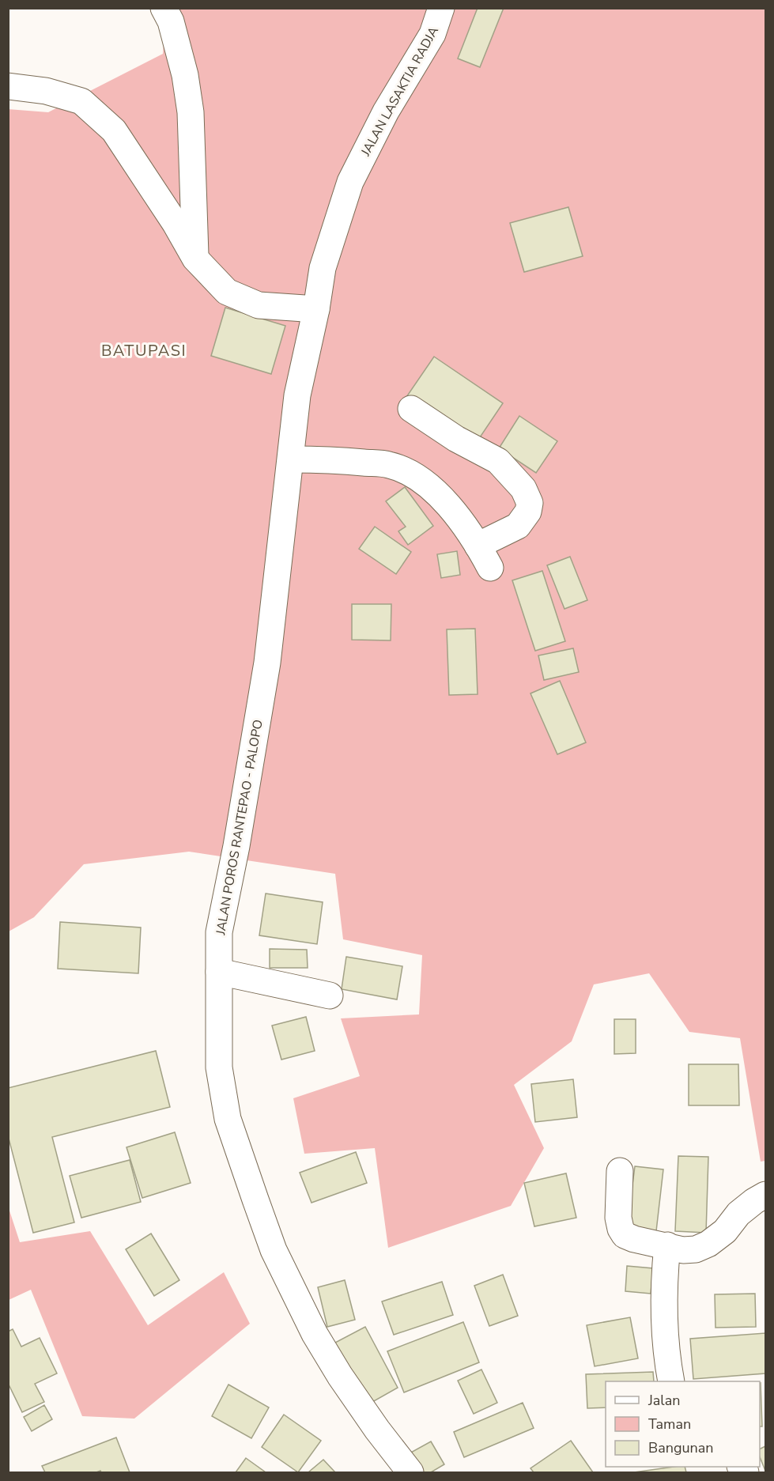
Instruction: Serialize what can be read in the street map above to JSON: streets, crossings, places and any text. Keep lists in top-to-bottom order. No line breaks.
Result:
{"streets":{"main road":["JALAN LASAKTIA RADJA","JALAN POROS RANTEPAO - PALOPO"]},"crossings":[["JALAN LASAKTIA RADJA","JALAN POROS RANTEPAO - PALOPO"]],"districts":["BATUPASI"],"legend":["Jalan","Taman","Bangunan"]}
